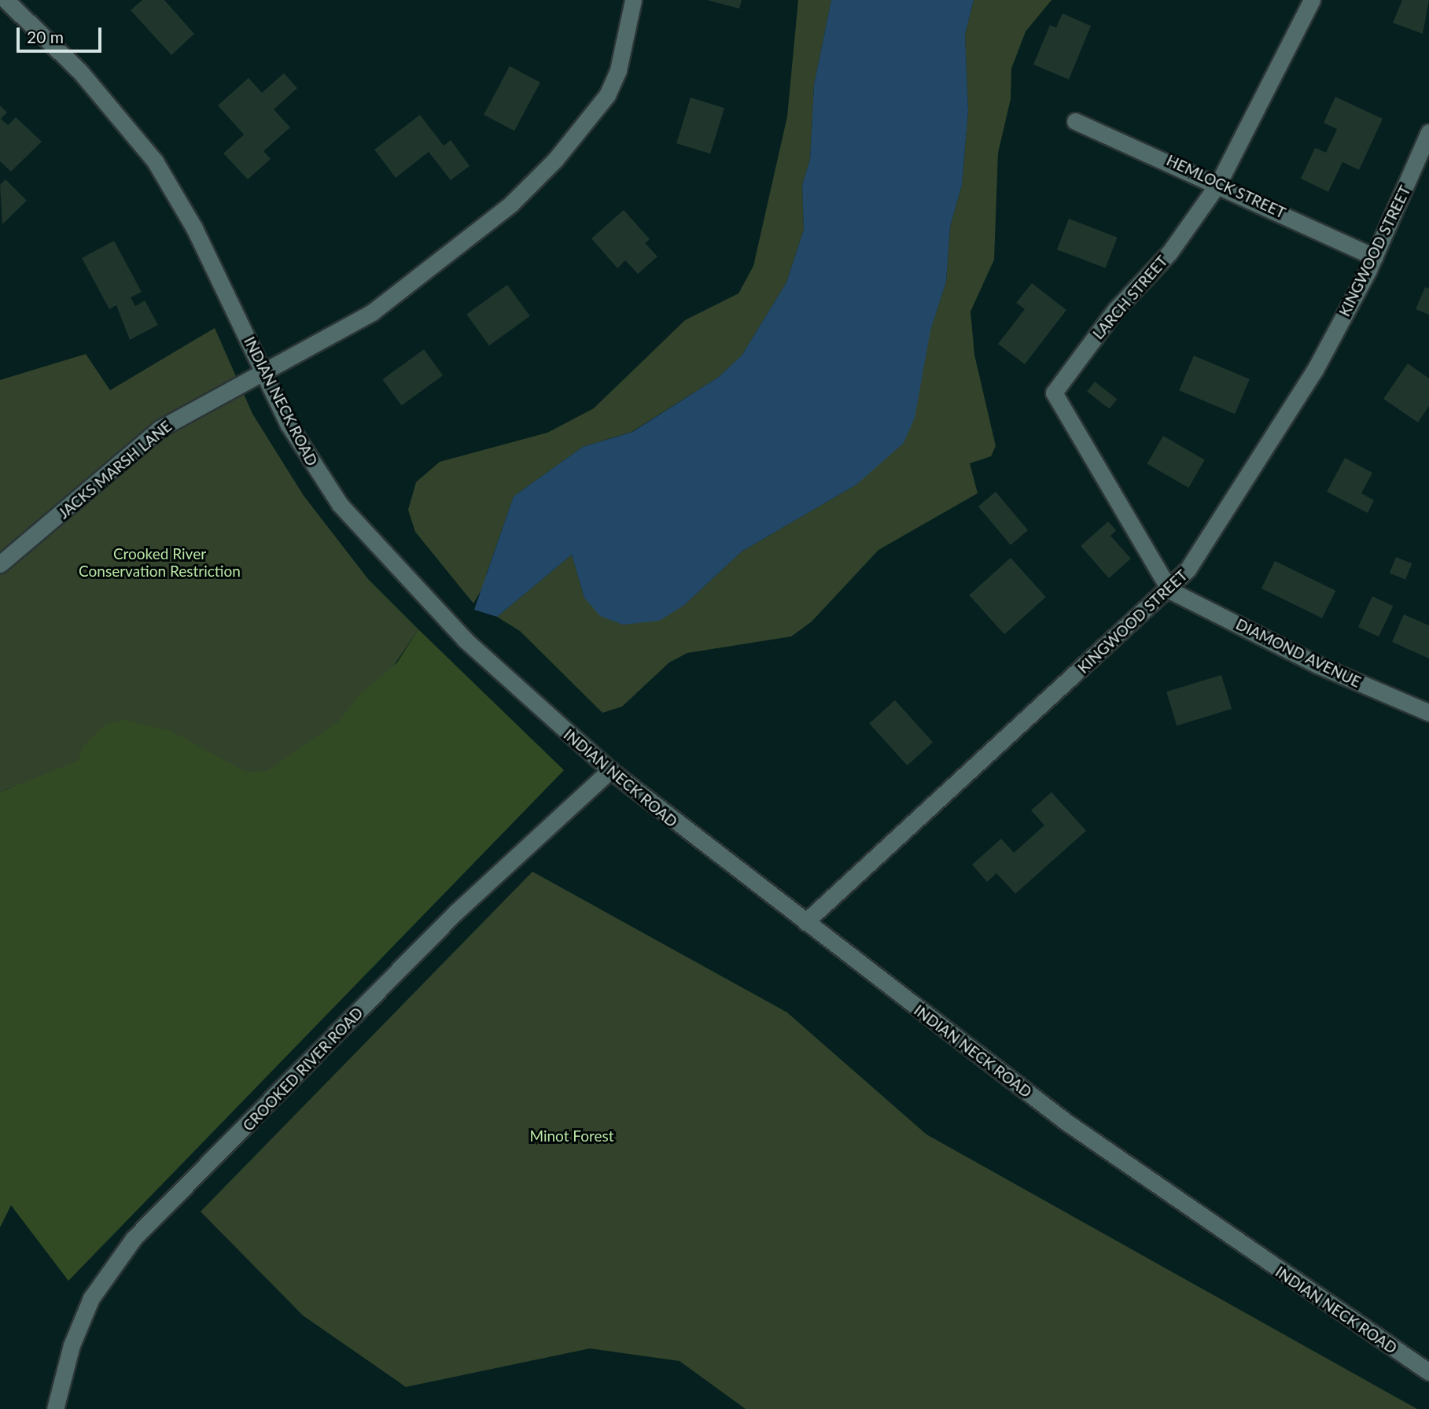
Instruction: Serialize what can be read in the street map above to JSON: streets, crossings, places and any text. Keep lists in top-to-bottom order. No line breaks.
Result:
{"streets":{"street":["HEMLOCK STREET","KINGWOOD STREET","LARCH STREET","INDIAN NECK ROAD","JACKS MARSH LANE","DIAMOND AVENUE","CROOKED RIVER ROAD"]},"crossings":[["HEMLOCK STREET","KINGWOOD STREET"],["HEMLOCK STREET","LARCH STREET"],["KINGWOOD STREET","LARCH STREET"],["KINGWOOD STREET","INDIAN NECK ROAD"],["KINGWOOD STREET","DIAMOND AVENUE"],["LARCH STREET","DIAMOND AVENUE"],["INDIAN NECK ROAD","JACKS MARSH LANE"],["INDIAN NECK ROAD","CROOKED RIVER ROAD"]],"parks":["Crooked River Conservation Restriction","Minot Forest"],"scale_bar":"20 m"}
